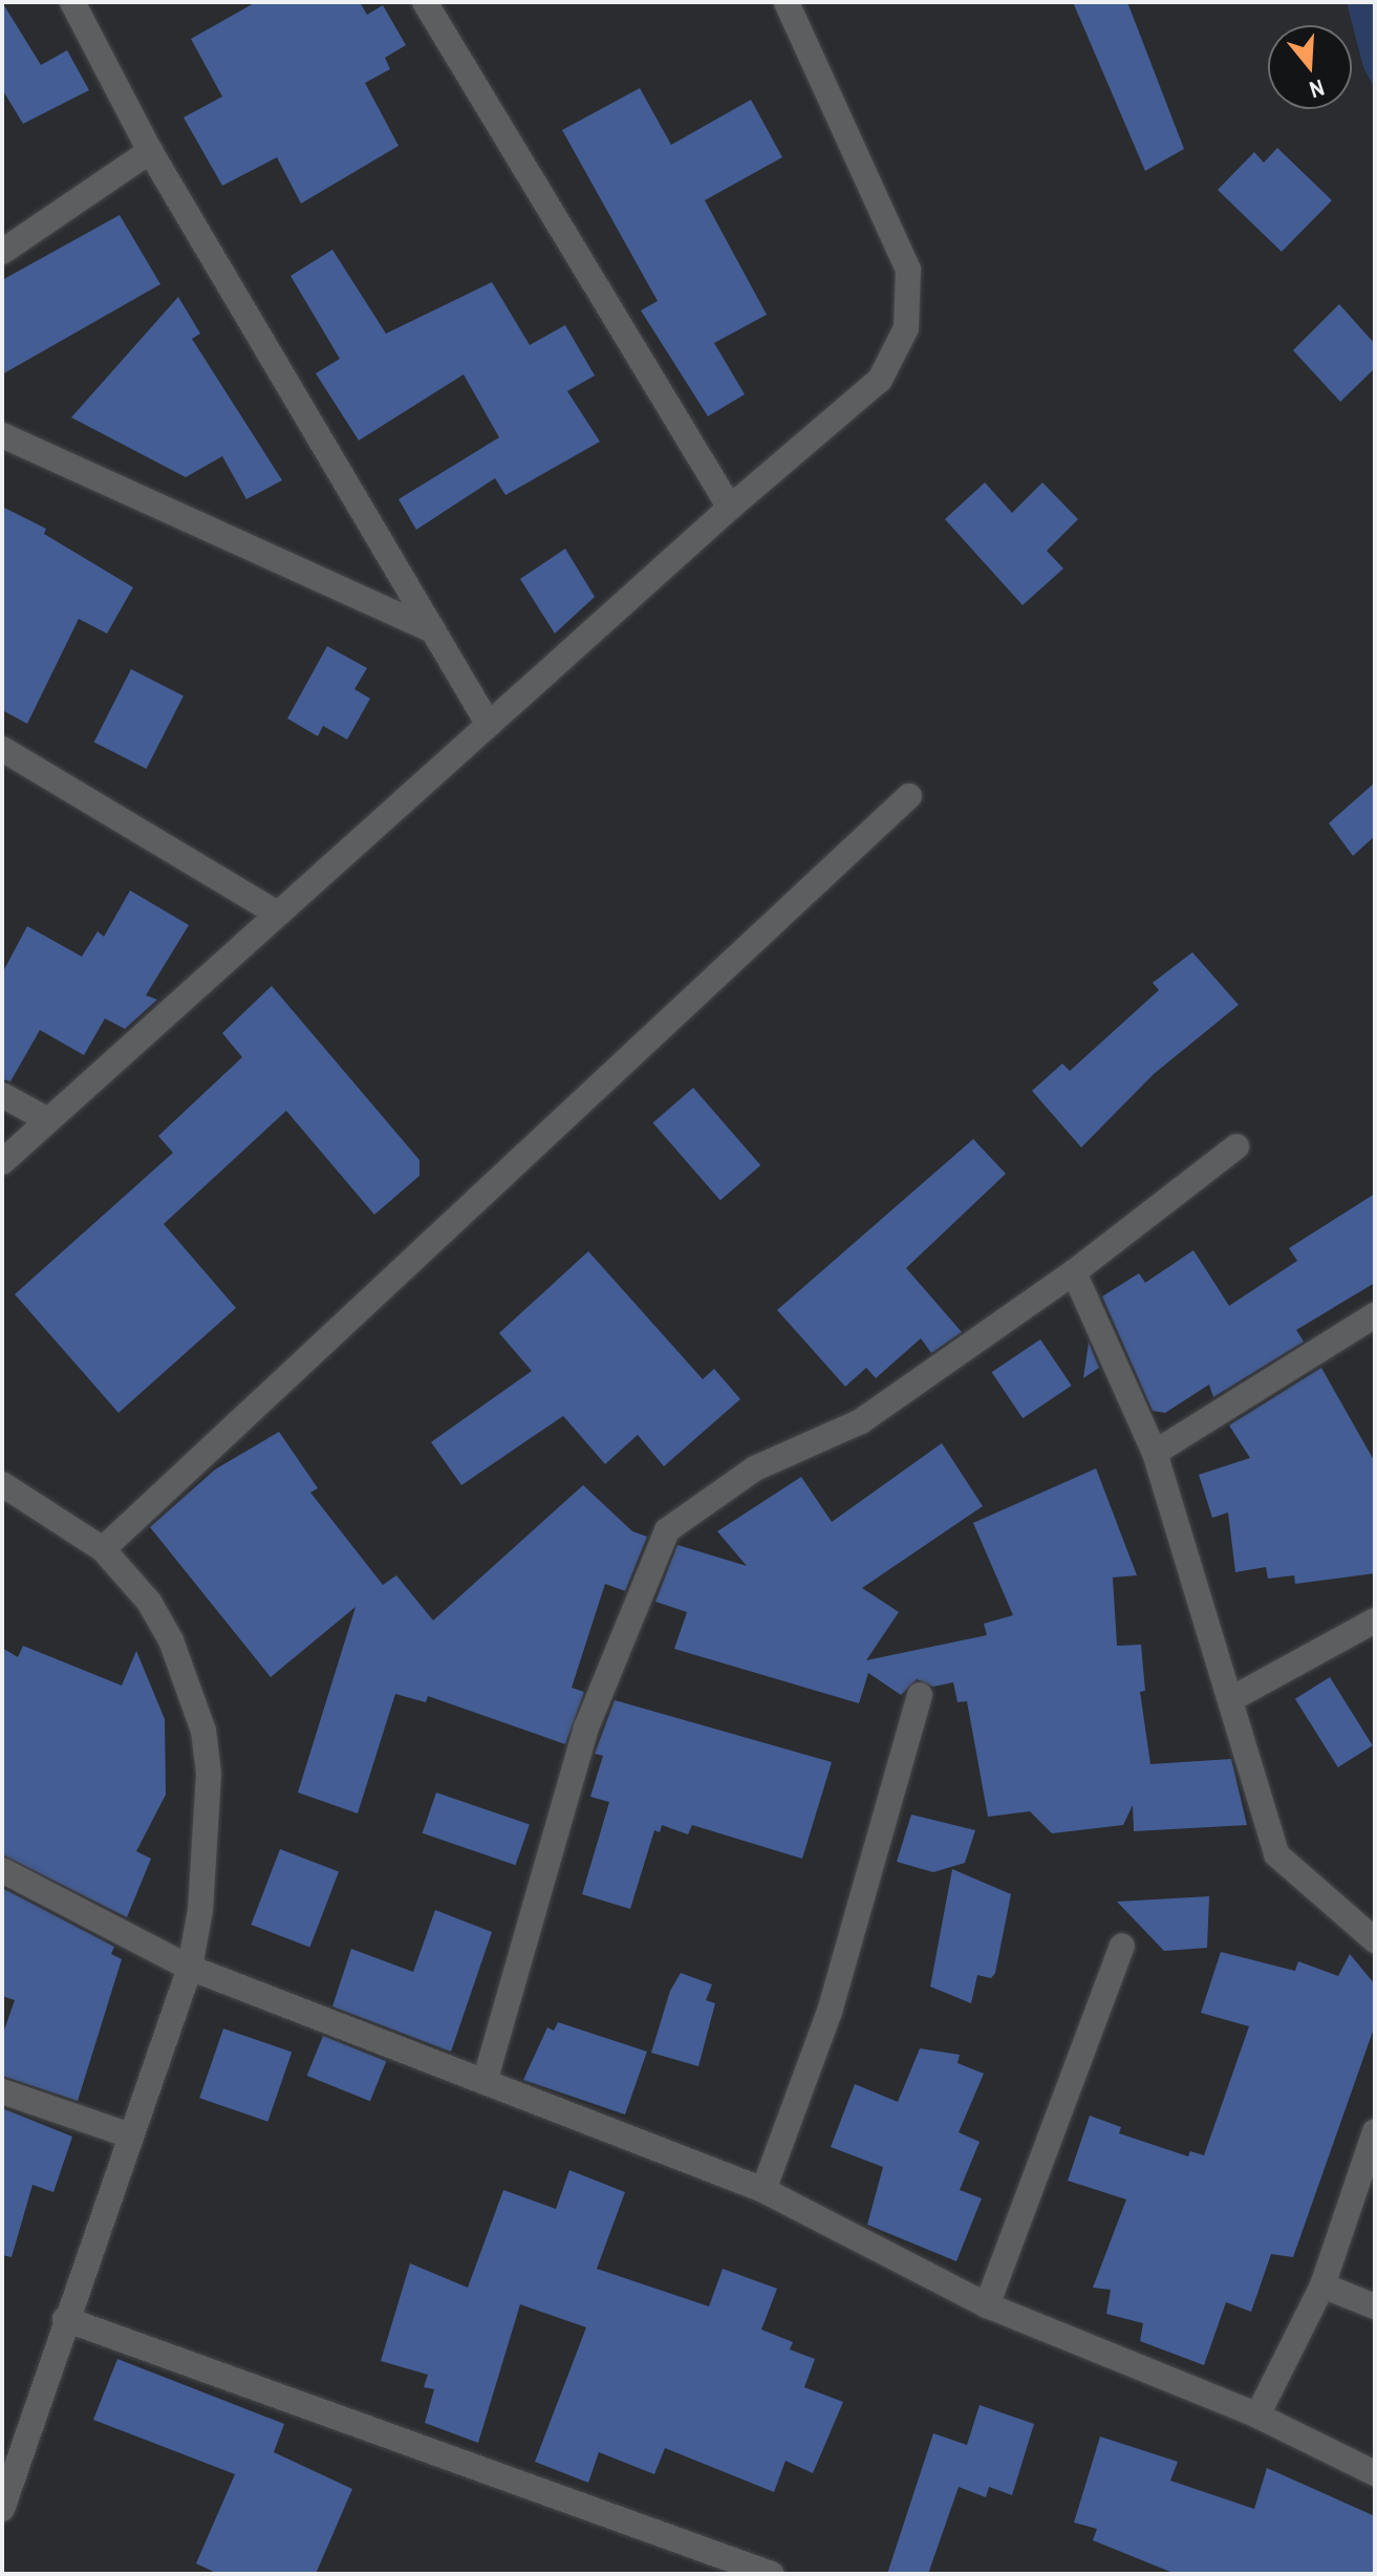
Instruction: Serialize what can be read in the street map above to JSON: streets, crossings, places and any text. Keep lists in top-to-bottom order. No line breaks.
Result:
{"north":"bottom"}
